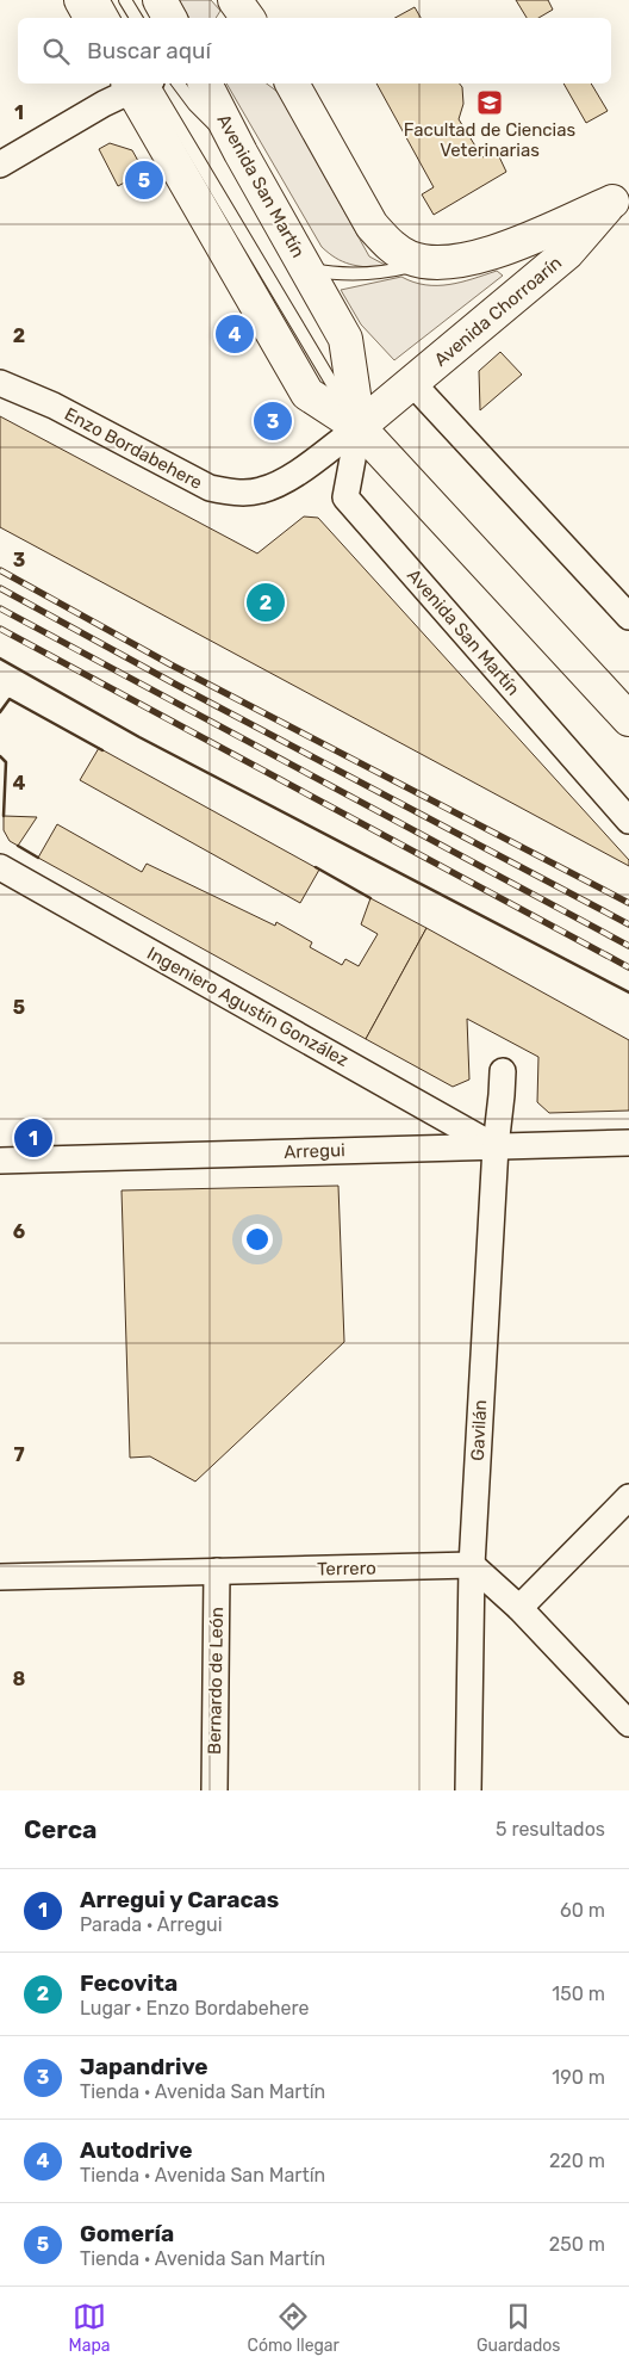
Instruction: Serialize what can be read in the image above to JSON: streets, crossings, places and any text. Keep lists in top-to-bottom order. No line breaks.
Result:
{"streets":{"main road":["Avenida San Martín","Avenida Chorroarín"],"street":["Enzo Bordabehere","Ingeniero Agustín González","Arregui","Gavilán","Terrero","Bernardo de León"]},"crossings":[["Avenida San Martín","Avenida Chorroarín"],["Avenida San Martín","Enzo Bordabehere"],["Avenida Chorroarín","Enzo Bordabehere"],["Ingeniero Agustín González","Arregui"],["Ingeniero Agustín González","Gavilán"],["Arregui","Gavilán"],["Gavilán","Terrero"],["Terrero","Bernardo de León"]],"places":{"school or university":["Facultad de Ciencias Veterinarias"]},"page":{"search":"Buscar aquí","pins":["5","4","3","2","1"],"heading":["Cerca","5 resultados"],"list":[{"mark":"1","name":"Arregui y Caracas","note":"Parada · Arregui","value":"60 m"},{"mark":"2","name":"Fecovita","note":"Lugar · Enzo Bordabehere","value":"150 m"},{"mark":"3","name":"Japandrive","note":"Tienda · Avenida San Martín","value":"190 m"},{"mark":"4","name":"Autodrive","note":"Tienda · Avenida San Martín","value":"220 m"},{"mark":"5","name":"Gomería","note":"Tienda · Avenida San Martín","value":"250 m"}],"nav":["Mapa","Cómo llegar","Guardados"]},"grid":{"rows":["1","2","3","4","5","6","7","8"]}}
